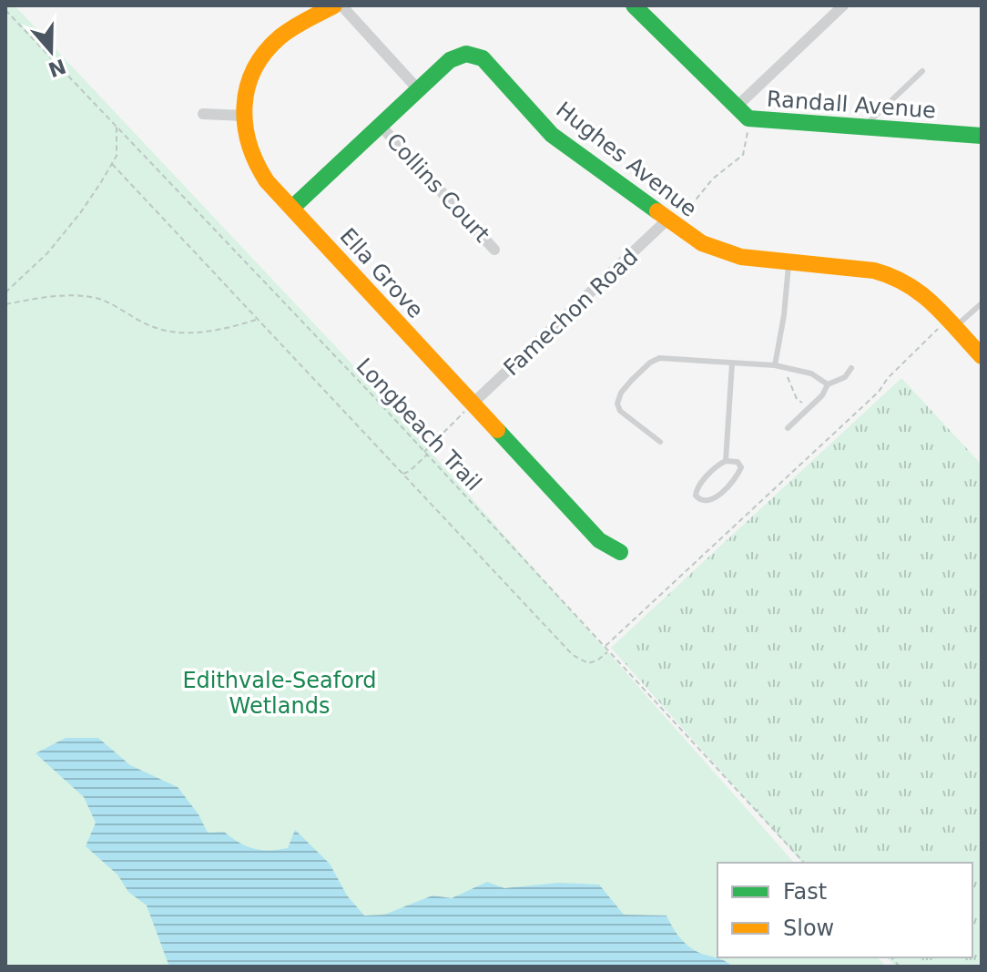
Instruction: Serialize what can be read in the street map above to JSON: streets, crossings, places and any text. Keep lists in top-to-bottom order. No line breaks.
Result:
{"streets":{"street":["Randall Avenue","Hughes Avenue","Collins Court","Ella Grove","Famechon Road"],"path":["Longbeach Trail"]},"crossings":[["Hughes Avenue","Collins Court"],["Hughes Avenue","Ella Grove"],["Hughes Avenue","Famechon Road"],["Ella Grove","Famechon Road"]],"parks":["Edithvale-Seaford Wetlands"],"legend":["Fast","Slow"],"north":"bottom"}
